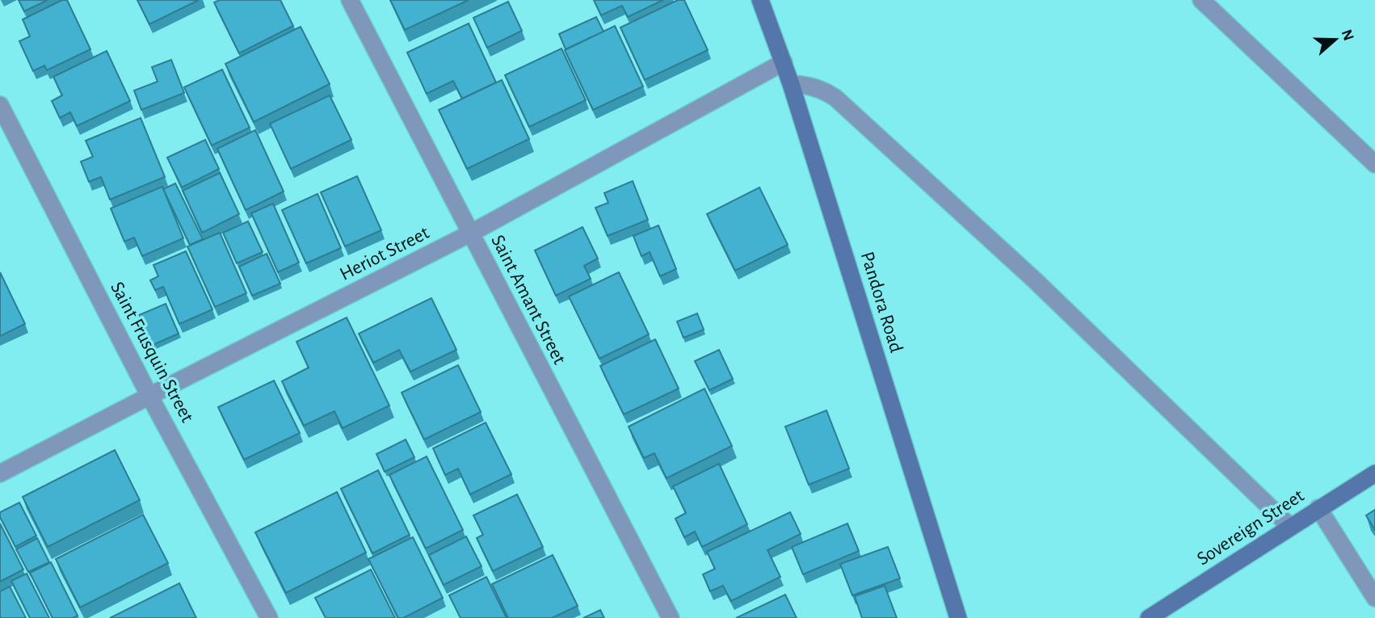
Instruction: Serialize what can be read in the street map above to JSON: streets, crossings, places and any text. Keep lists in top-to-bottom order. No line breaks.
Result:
{"streets":{"street":["Heriot Street","Saint Amant Street","Pandora Road","Saint Frusquin Street","Sovereign Street"]},"crossings":[["Heriot Street","Saint Amant Street"],["Heriot Street","Pandora Road"],["Heriot Street","Saint Frusquin Street"]],"north":"right"}
